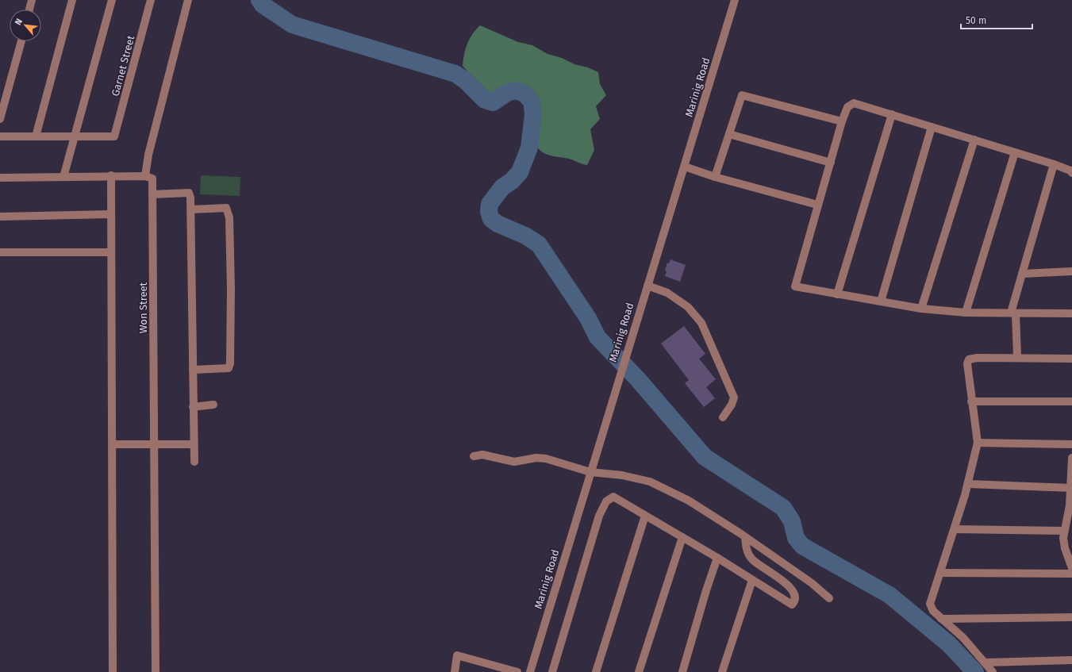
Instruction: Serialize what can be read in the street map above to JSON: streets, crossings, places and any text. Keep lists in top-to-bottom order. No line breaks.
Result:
{"streets":{"street":["Garnet Street","Marinig Road","Won Street"]},"scale_bar":"50 m","north":"top left"}
